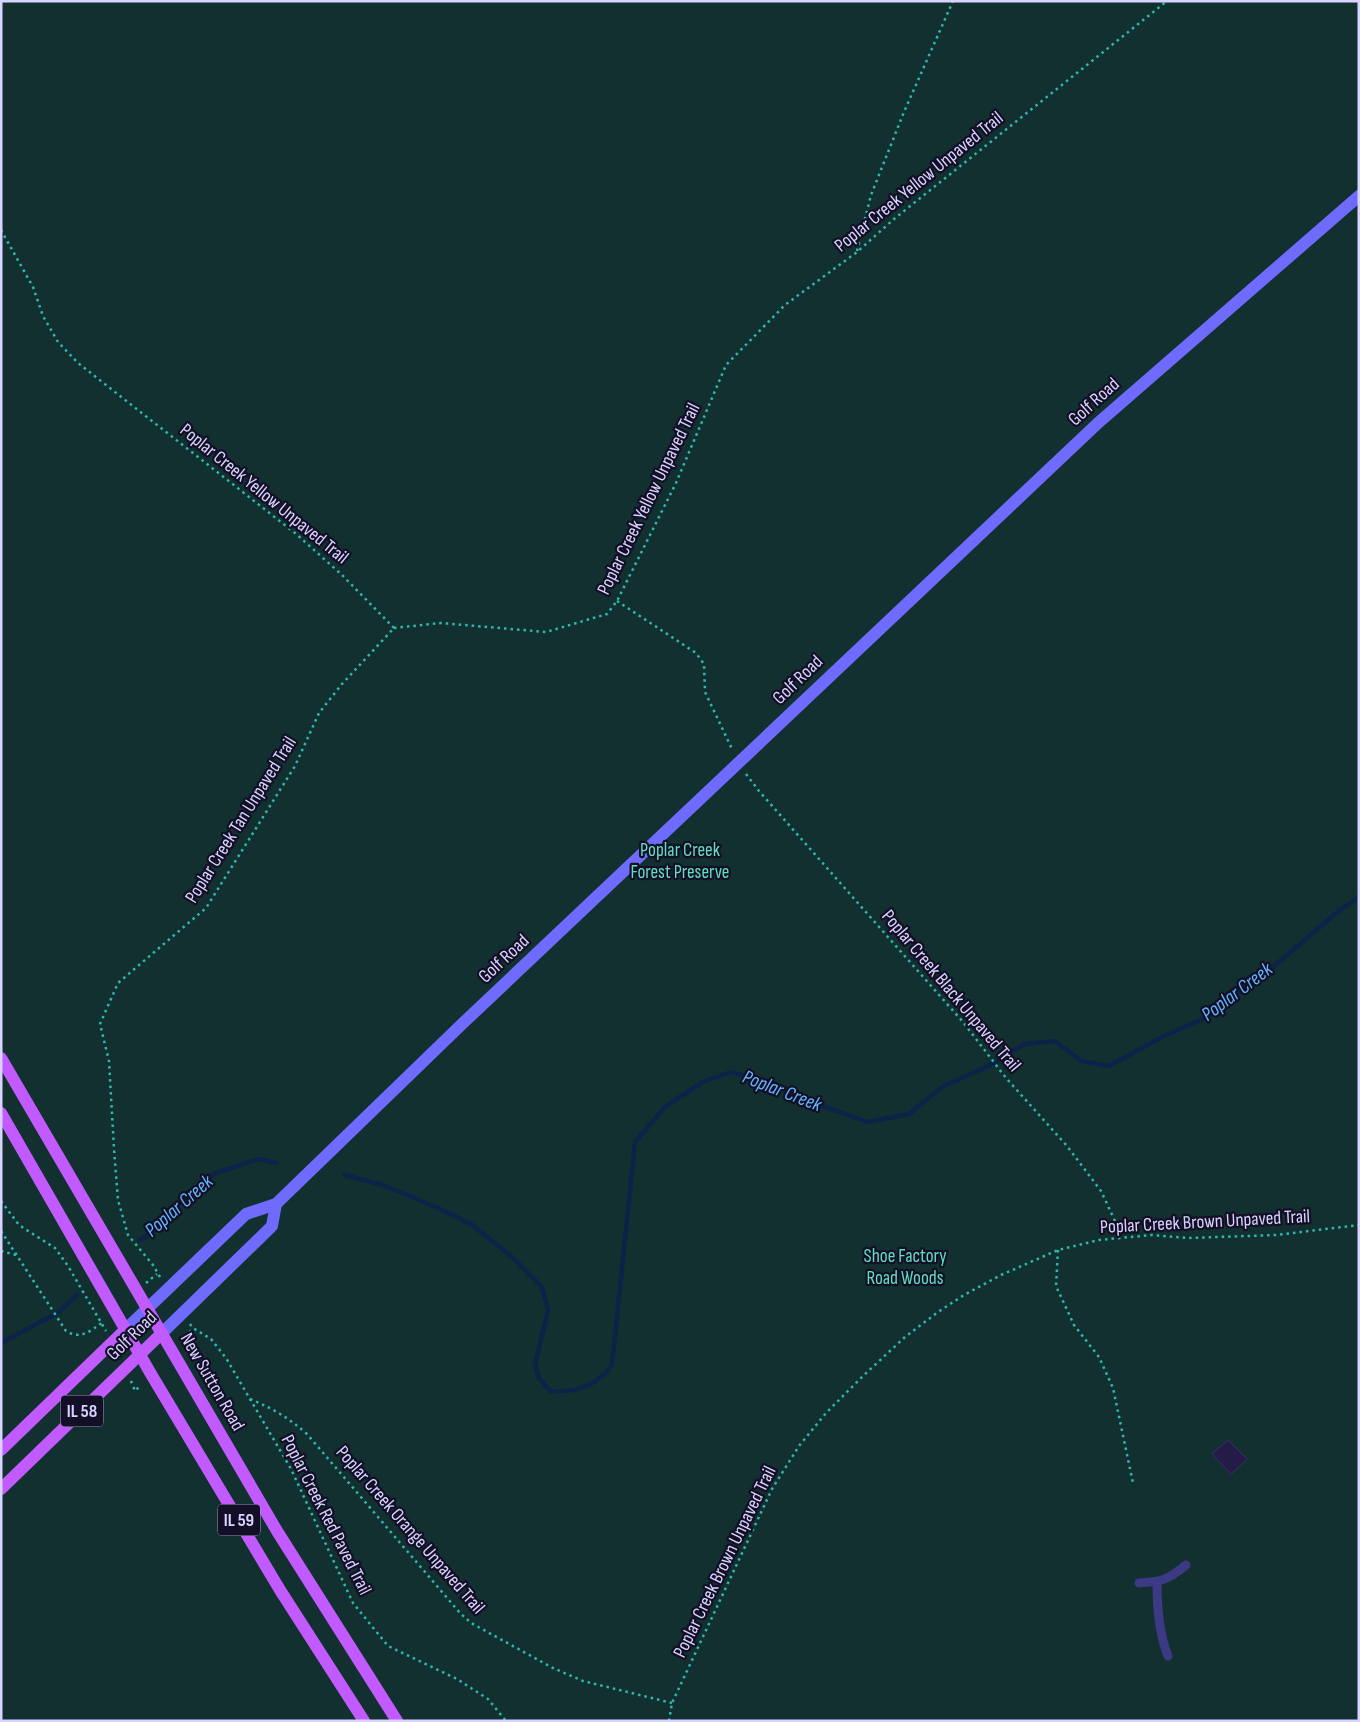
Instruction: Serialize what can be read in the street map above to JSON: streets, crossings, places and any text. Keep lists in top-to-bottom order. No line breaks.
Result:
{"streets":{"main road":["Golf Road","New Sutton Road","IL 58","IL 59"],"path":["Poplar Creek Yellow Unpaved Trail","Poplar Creek Tan Unpaved Trail","Poplar Creek Black Unpaved Trail","Poplar Creek Brown Unpaved Trail","Poplar Creek Red Paved Trail","Poplar Creek Orange Unpaved Trail"]},"crossings":[["Poplar Creek Yellow Unpaved Trail","Poplar Creek Tan Unpaved Trail"],["Golf Road","New Sutton Road"],["Golf Road","IL 59"],["Poplar Creek Black Unpaved Trail","Poplar Creek Brown Unpaved Trail"],["Poplar Creek Brown Unpaved Trail","Poplar Creek Orange Unpaved Trail"],["Poplar Creek Red Paved Trail","Poplar Creek Orange Unpaved Trail"]],"water":["Poplar Creek"],"parks":["Poplar Creek Forest Preserve","Shoe Factory Road Woods"]}
